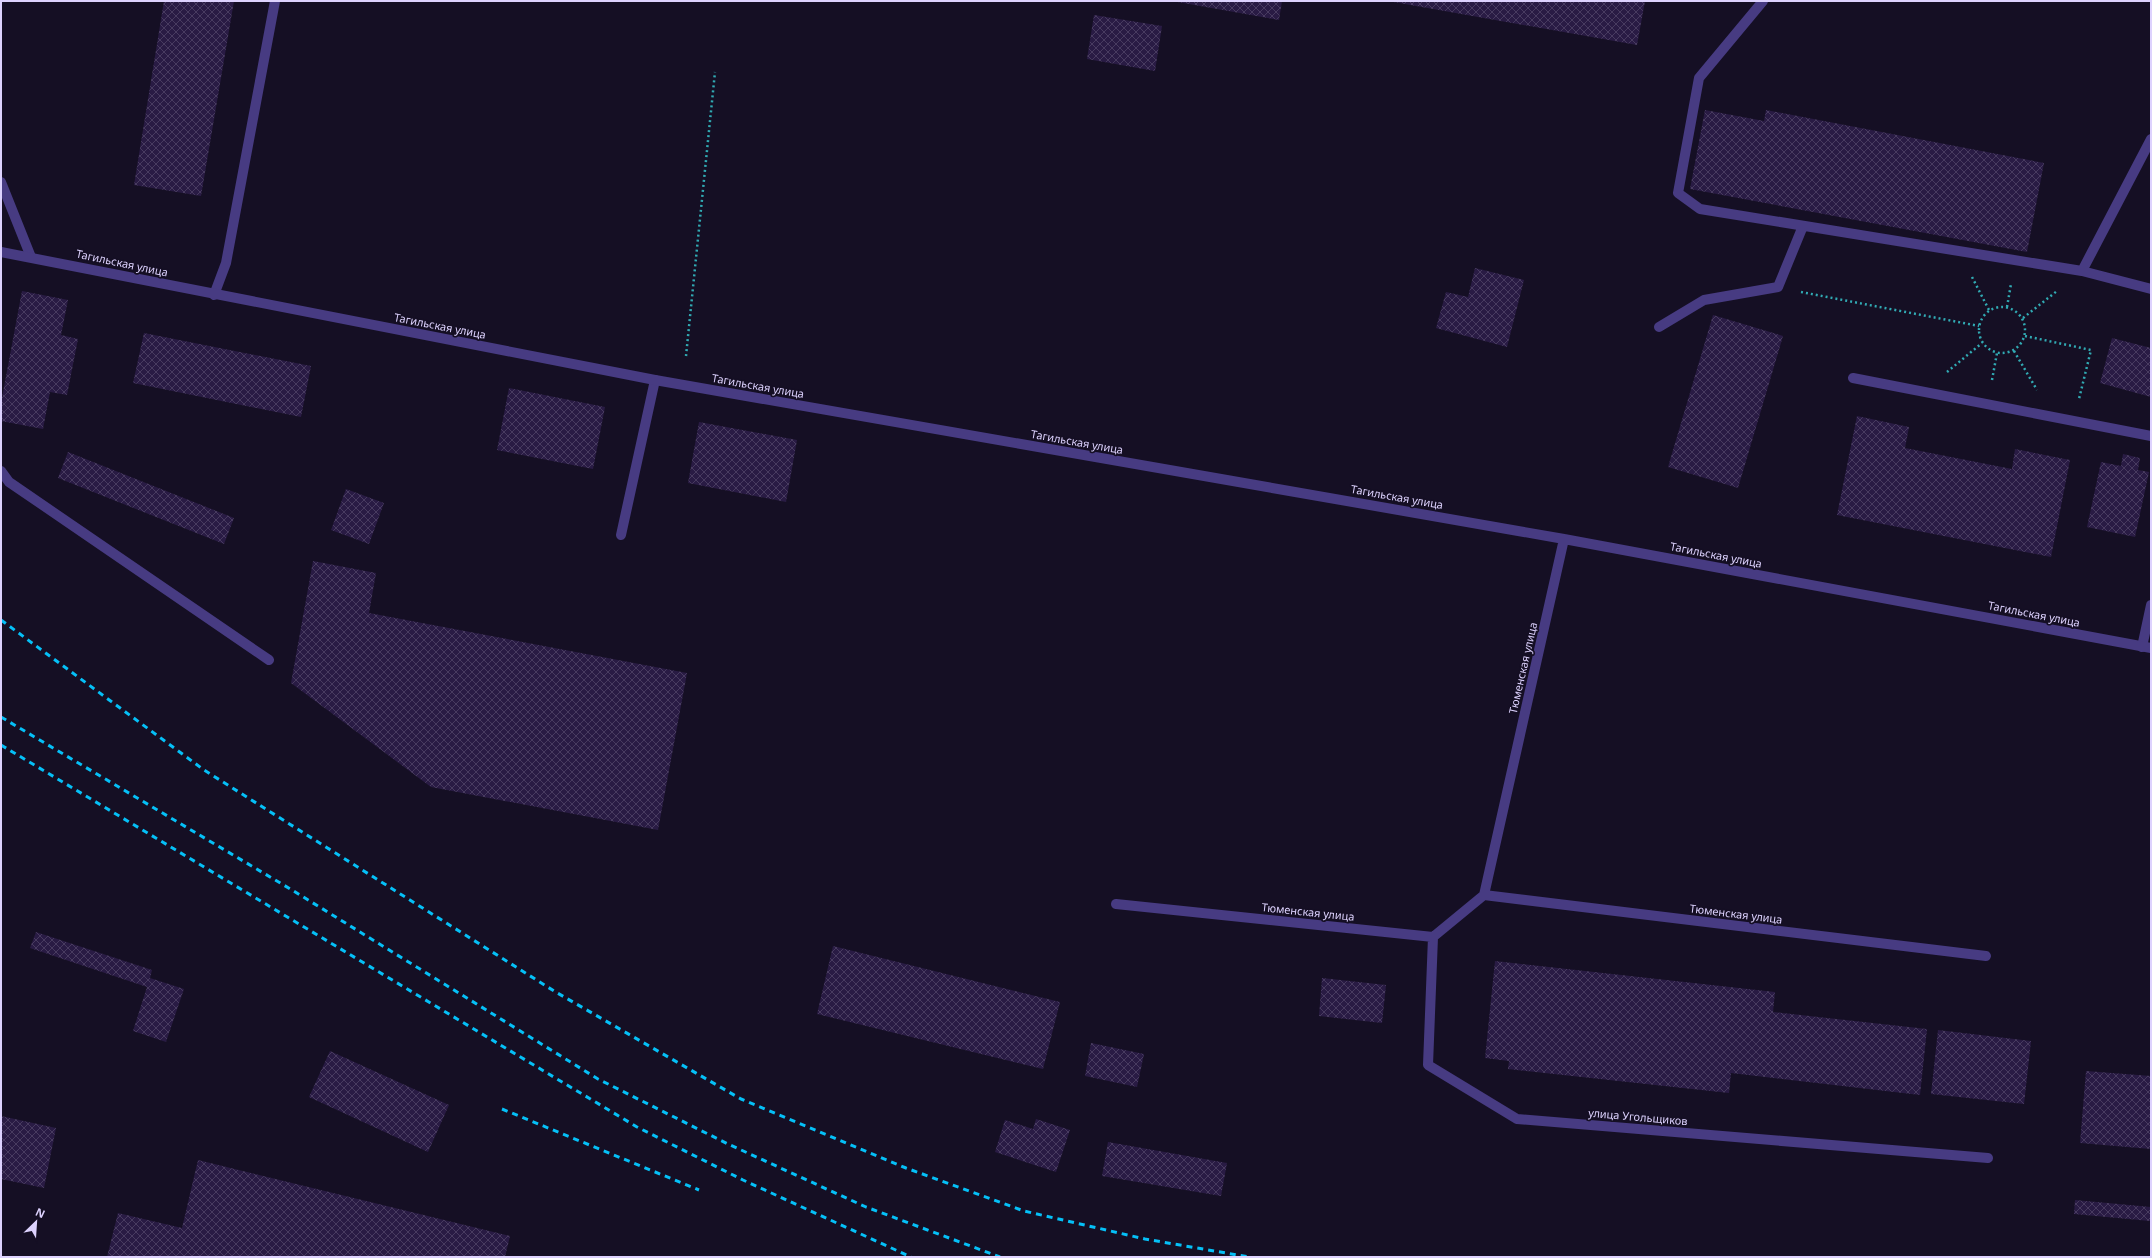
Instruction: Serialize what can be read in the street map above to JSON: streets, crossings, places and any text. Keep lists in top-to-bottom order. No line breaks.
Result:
{"streets":{"street":["Тагильская улица","Тюменская улица","улица Угольщиков"]},"crossings":[["Тагильская улица","Тюменская улица"],["Тюменская улица","улица Угольщиков"]],"north":"top right"}
